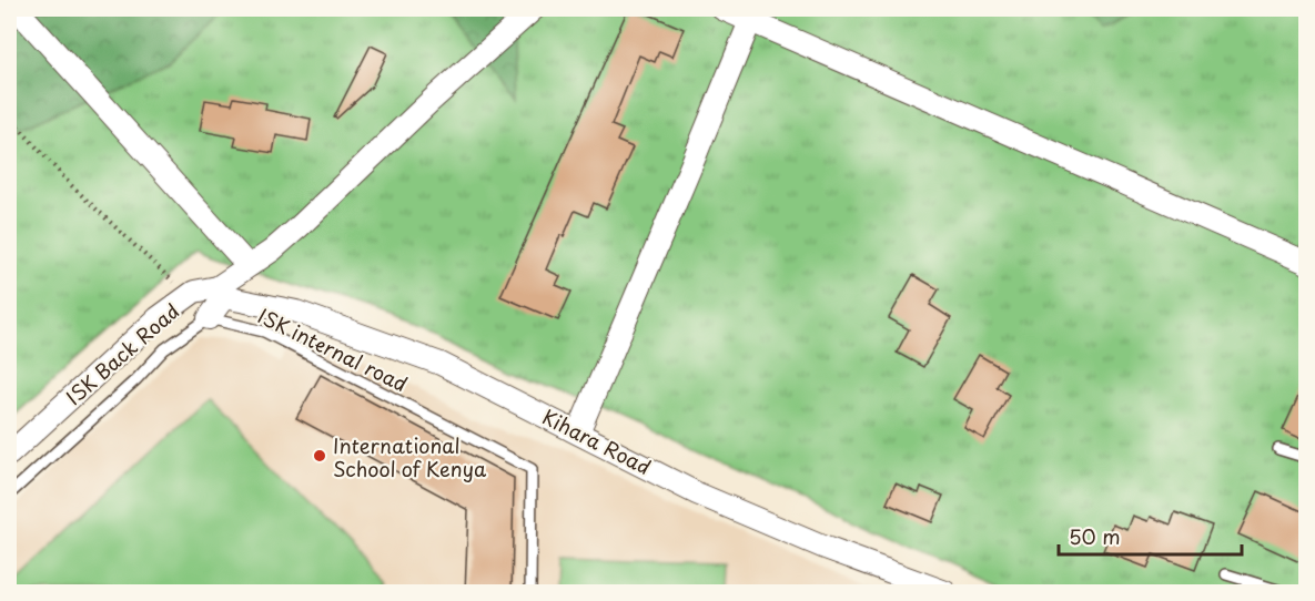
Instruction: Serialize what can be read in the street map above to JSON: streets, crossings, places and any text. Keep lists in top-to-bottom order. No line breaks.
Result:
{"streets":{"street":["ISK Back Road","Kihara Road"],"lane":["ISK internal road"]},"crossings":[["ISK Back Road","Kihara Road"]],"places":["International School of Kenya"],"scale_bar":"50 m"}
